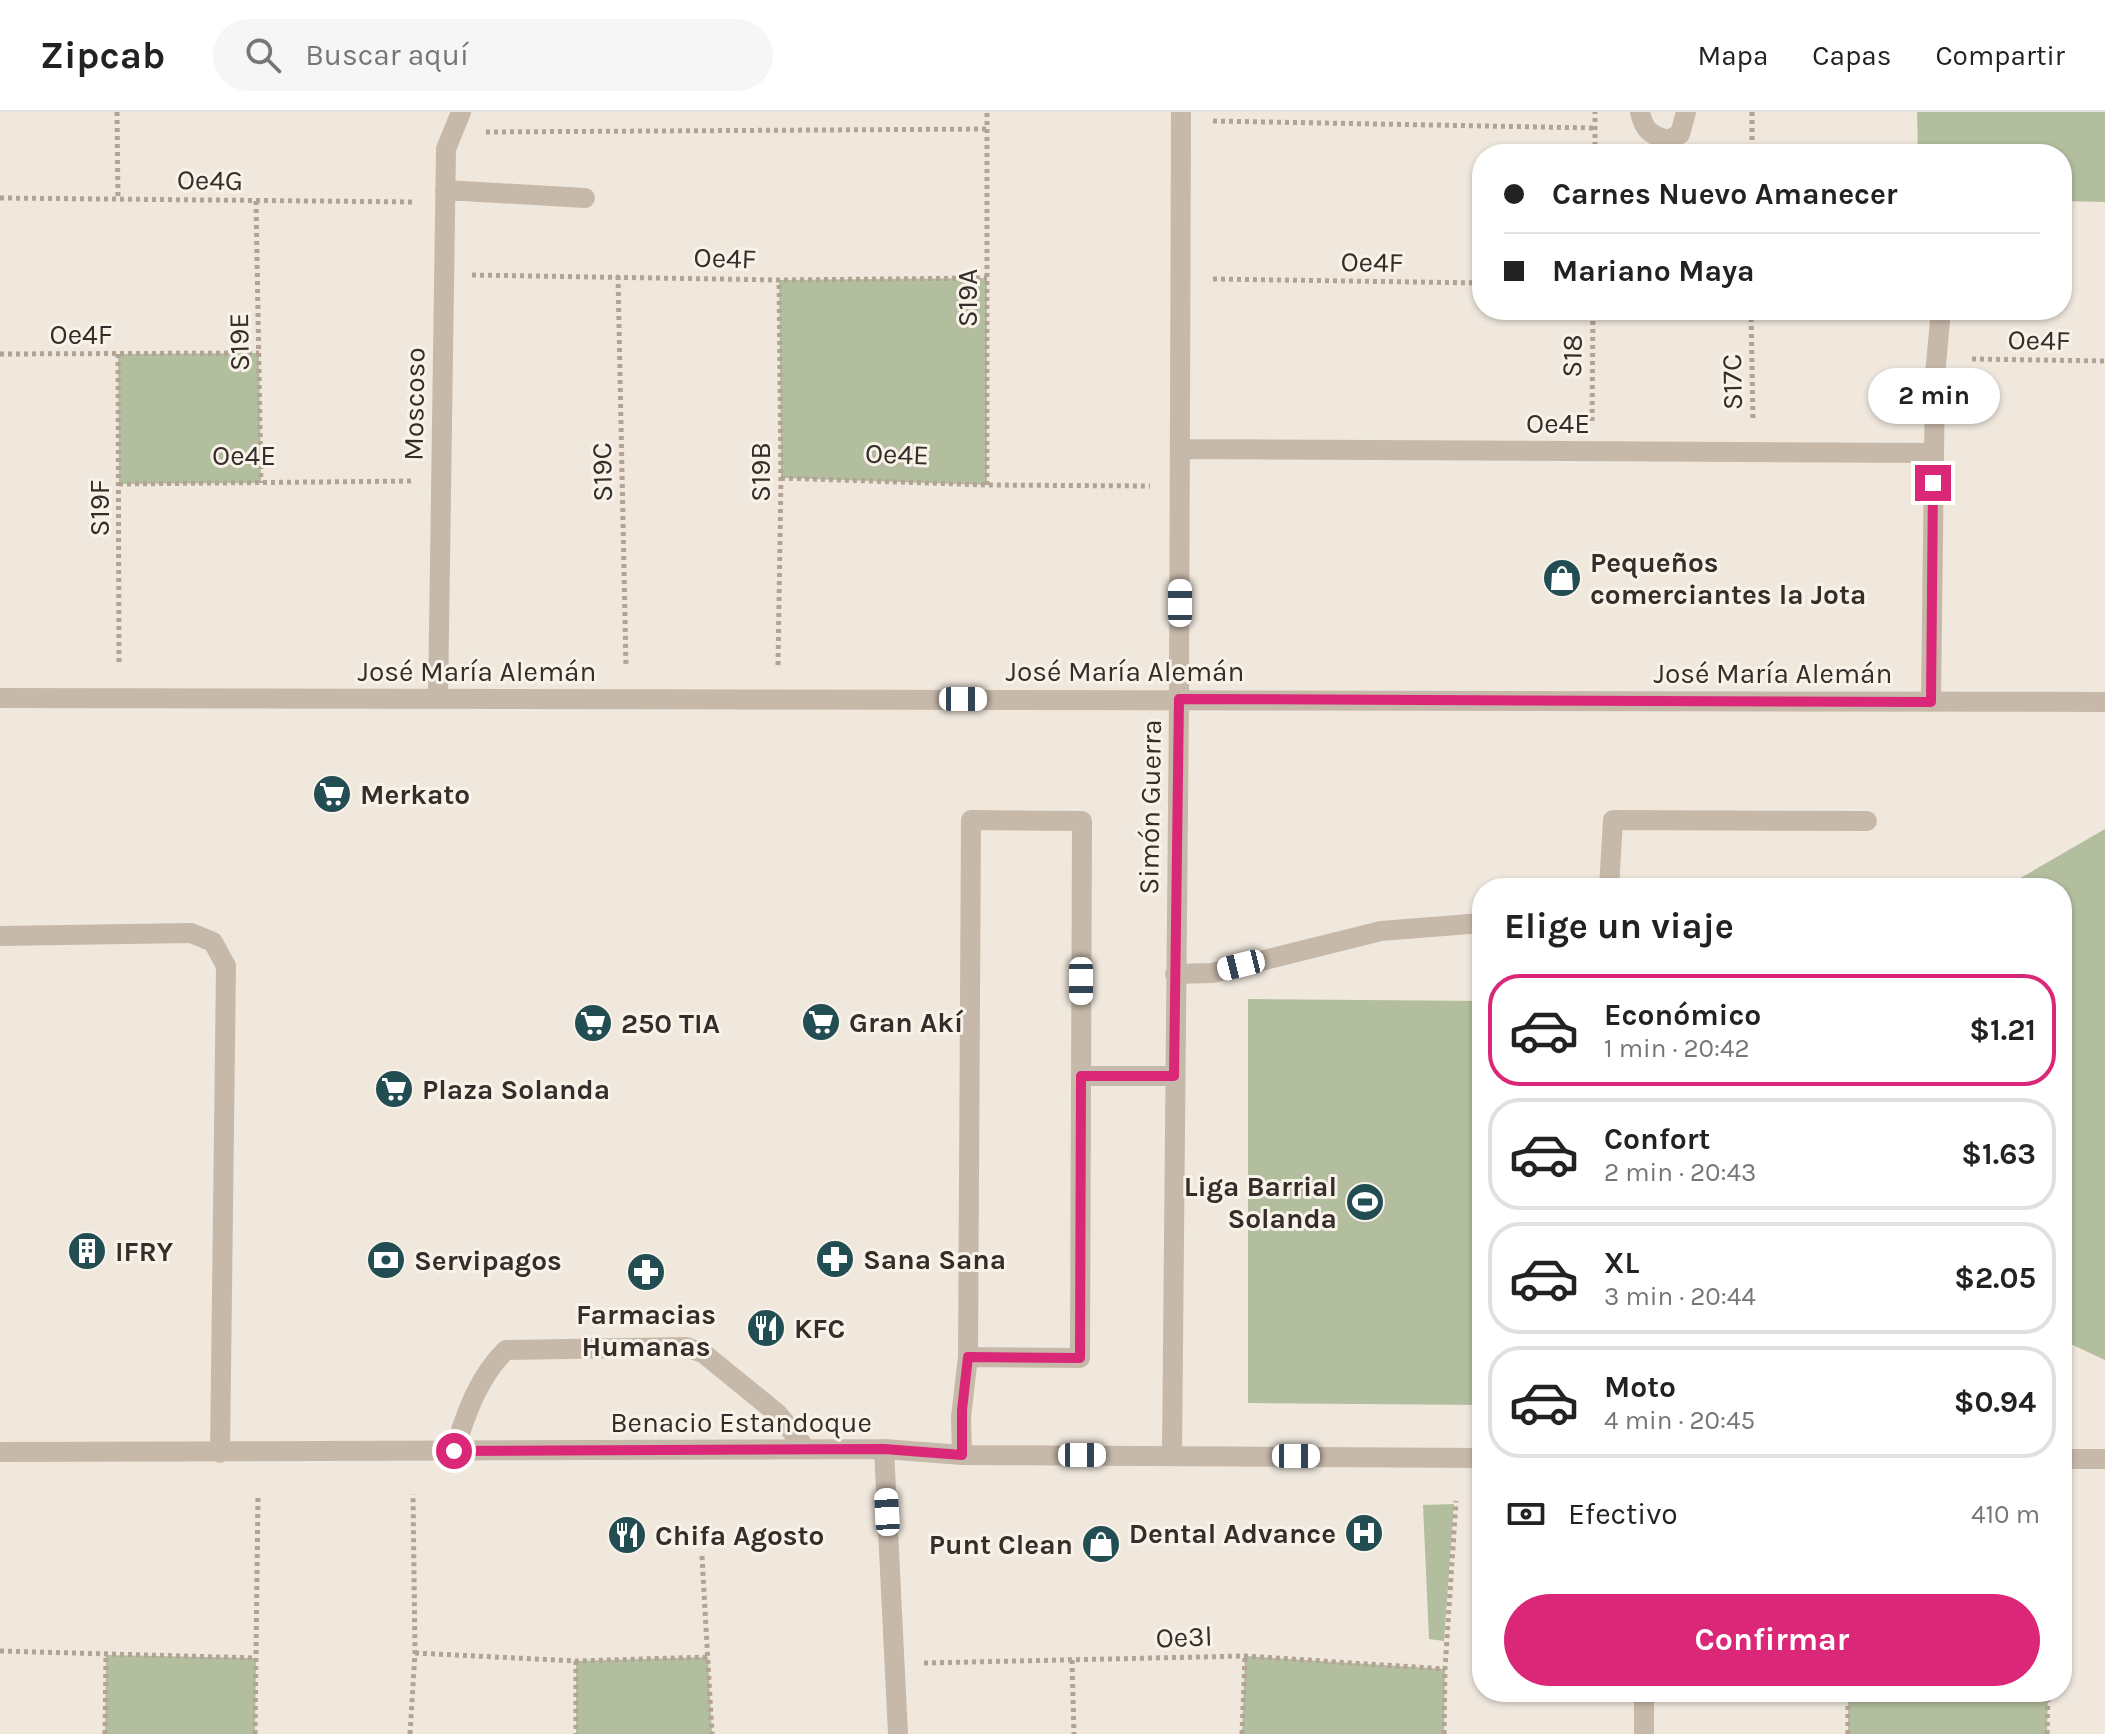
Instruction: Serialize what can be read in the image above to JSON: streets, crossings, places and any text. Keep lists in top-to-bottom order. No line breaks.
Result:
{"streets":{"street":["Moscoso","Oe4E","José María Alemán","Simón Guerra","Benacio Estandoque"],"path":["Oe4G","Oe4F","S19A","S19E","S18","S17C","S19C","S19B","S19F","Oe3l"]},"crossings":[["Oe4G","S19E"],["Oe4F","S19A"],["Oe4F","S19E"],["Oe4F","S19C"],["Oe4F","S19B"],["Oe4F","S19F"],["S19A","Oe4E"],["S19E","Oe4E"],["S18","Oe4E"],["S17C","Oe4E"],["Moscoso","José María Alemán"],["Oe4E","S19B"],["Oe4E","S19F"],["Oe4E","Simón Guerra"],["José María Alemán","Simón Guerra"],["Simón Guerra","Benacio Estandoque"]],"places":{"shop":["Pequeños comerciantes la Jota","Punt Clean"],"supermarket":["Merkato","Gran Akí","250 TIA","Plaza Solanda"],"sports":["Liga Barrial Solanda"],"building":["IFRY"],"pharmacy":["Sana Sana","Farmacias Humanas"],"bank":["Servipagos"],"restaurant":["KFC","Chifa Agosto"],"hospital":["Dental Advance"]},"page":{"header":"Zipcab","search":"Buscar aquí","nav":["Mapa","Capas","Compartir"],"banner":["Carnes Nuevo Amanecer","Mariano Maya"],"bubble":"2 min","heading":"Elige un viaje","list":[{"name":"Económico","note":"1 min · 20:42","value":"$1.21"},{"name":"Confort","note":"2 min · 20:43","value":"$1.63"},{"name":"XL","note":"3 min · 20:44","value":"$2.05"},{"name":"Moto","note":"4 min · 20:45","value":"$0.94"}],"pay":["Efectivo","410 m"],"buttons":"Confirmar"}}
